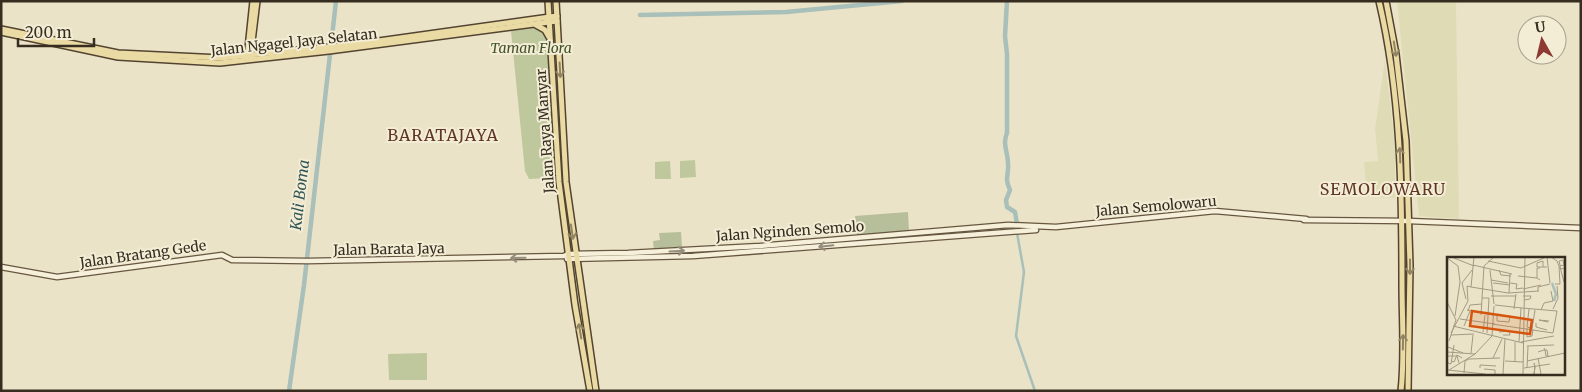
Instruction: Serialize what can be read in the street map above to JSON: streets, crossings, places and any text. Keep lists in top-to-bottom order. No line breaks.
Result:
{"streets":{"main road":["Jalan Ngagel Jaya Selatan","Jalan Raya Manyar","Jalan Semolowaru","Jalan Nginden Semolo","Jalan Barata Jaya","Jalan Bratang Gede"]},"crossings":[["Jalan Ngagel Jaya Selatan","Jalan Raya Manyar"],["Jalan Raya Manyar","Jalan Nginden Semolo"],["Jalan Raya Manyar","Jalan Barata Jaya"],["Jalan Semolowaru","Jalan Nginden Semolo"],["Jalan Nginden Semolo","Jalan Barata Jaya"],["Jalan Barata Jaya","Jalan Bratang Gede"]],"one_way":["Jalan Barata Jaya"],"districts":["BARATAJAYA","SEMOLOWARU"],"water":["Kali Boma"],"parks":["Taman Flora"],"scale_bar":"200 m","north":"top"}
